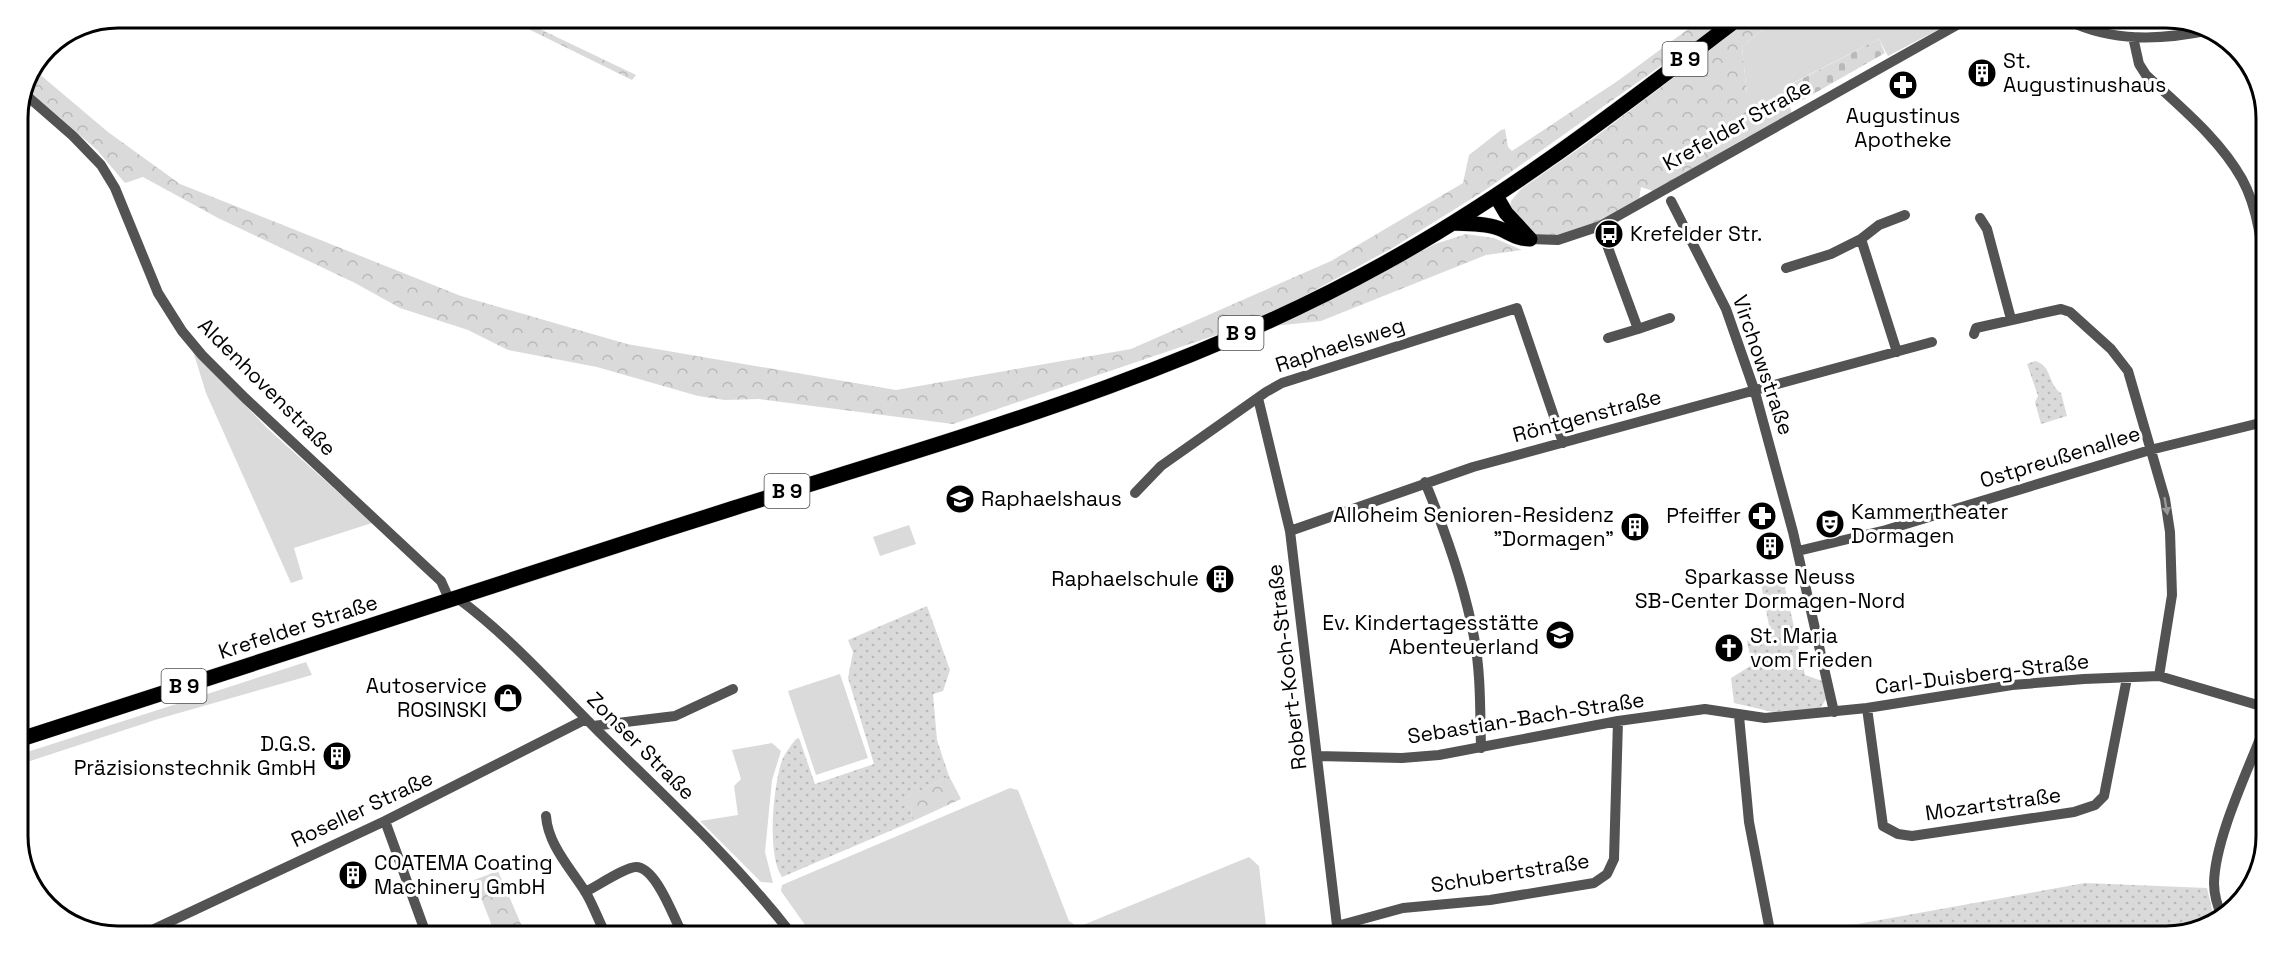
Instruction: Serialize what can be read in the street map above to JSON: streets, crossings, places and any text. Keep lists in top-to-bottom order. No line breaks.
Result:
{"streets":{"main road":["B 9","Krefelder Straße"],"street":["Raphaelsweg","Virchowstraße","Aldenhovenstraße","Röntgenstraße","Ostpreußenallee","Robert-Koch-Straße","Carl-Duisberg-Straße","Sebastian-Bach-Straße","Zonser Straße","Mozartstraße","Roseller Straße","Schubertstraße"]},"crossings":[["B 9","Krefelder Straße"],["Krefelder Straße","Aldenhovenstraße"],["Krefelder Straße","Zonser Straße"],["Raphaelsweg","Röntgenstraße"],["Raphaelsweg","Robert-Koch-Straße"],["Virchowstraße","Röntgenstraße"],["Virchowstraße","Ostpreußenallee"],["Virchowstraße","Carl-Duisberg-Straße"],["Aldenhovenstraße","Zonser Straße"],["Röntgenstraße","Robert-Koch-Straße"],["Robert-Koch-Straße","Sebastian-Bach-Straße"],["Carl-Duisberg-Straße","Sebastian-Bach-Straße"],["Carl-Duisberg-Straße","Mozartstraße"],["Sebastian-Bach-Straße","Schubertstraße"],["Zonser Straße","Roseller Straße"]],"places":{"building":["St. Augustinushaus","Alloheim Senioren-Residenz \"Dormagen\"","Sparkasse Neuss SB-Center Dormagen-Nord","Raphaelschule","D.G.S. Präzisionstechnik GmbH","COATEMA Coating Machinery GmbH"],"pharmacy":["Augustinus Apotheke","Pfeiffer"],"bus stop":["Krefelder Str."],"school or university":["Raphaelshaus","Ev. Kindertagesstätte Abenteuerland"],"theatre":["Kammertheater Dormagen"],"church":["St. Maria vom Frieden"],"shop":["Autoservice ROSINSKI"]}}
